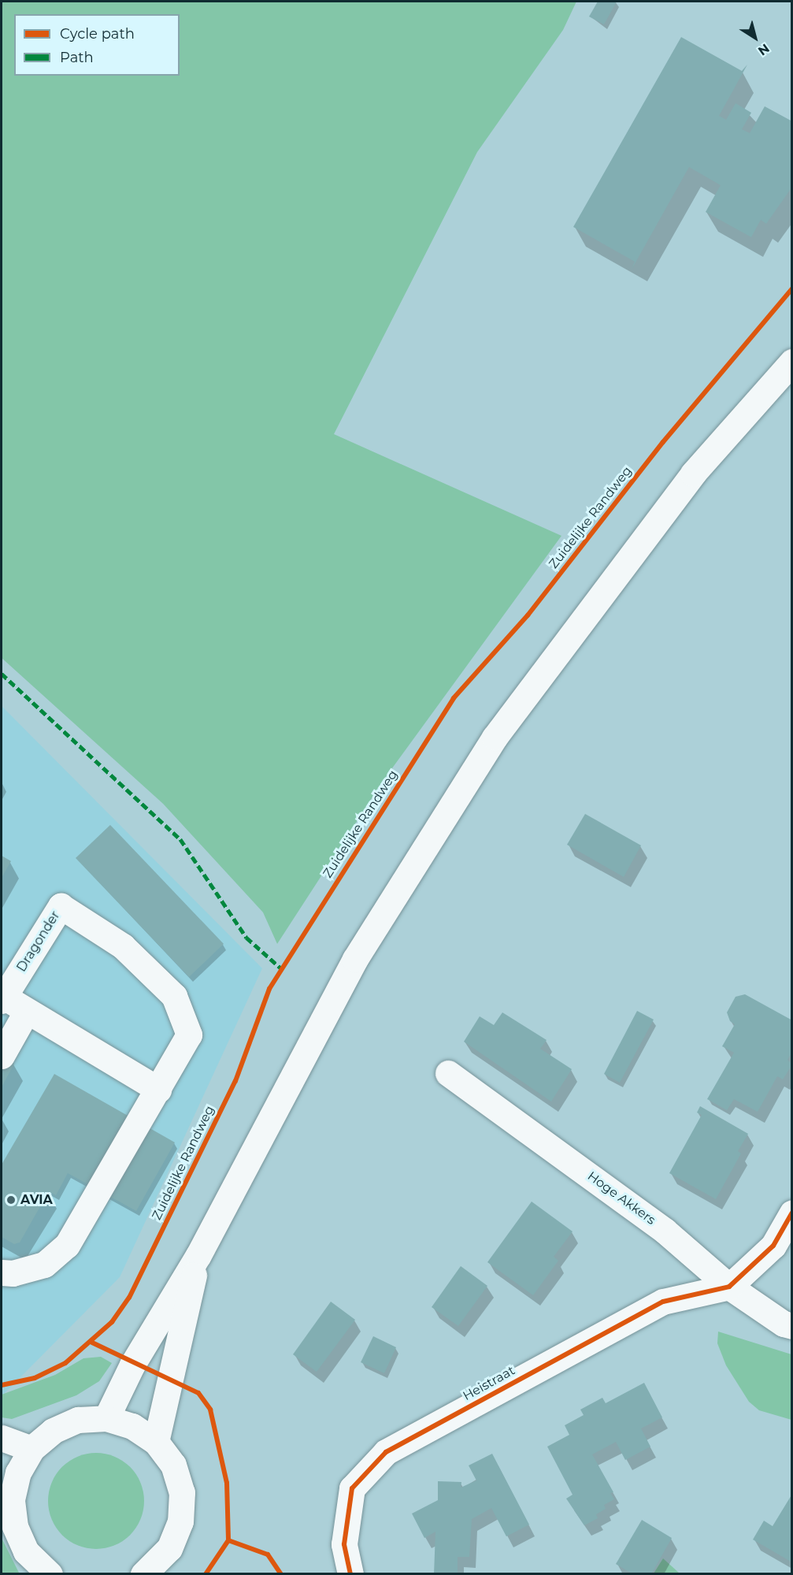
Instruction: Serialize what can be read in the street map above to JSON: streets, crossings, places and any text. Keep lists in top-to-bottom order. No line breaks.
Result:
{"streets":{"main road":["Dragonder","Hoge Akkers","Heistraat"],"cycle path":["Zuidelijke Randweg"]},"crossings":[["Hoge Akkers","Heistraat"]],"places":["AVIA"],"legend":["Cycle path","Path"],"north":"bottom right"}
